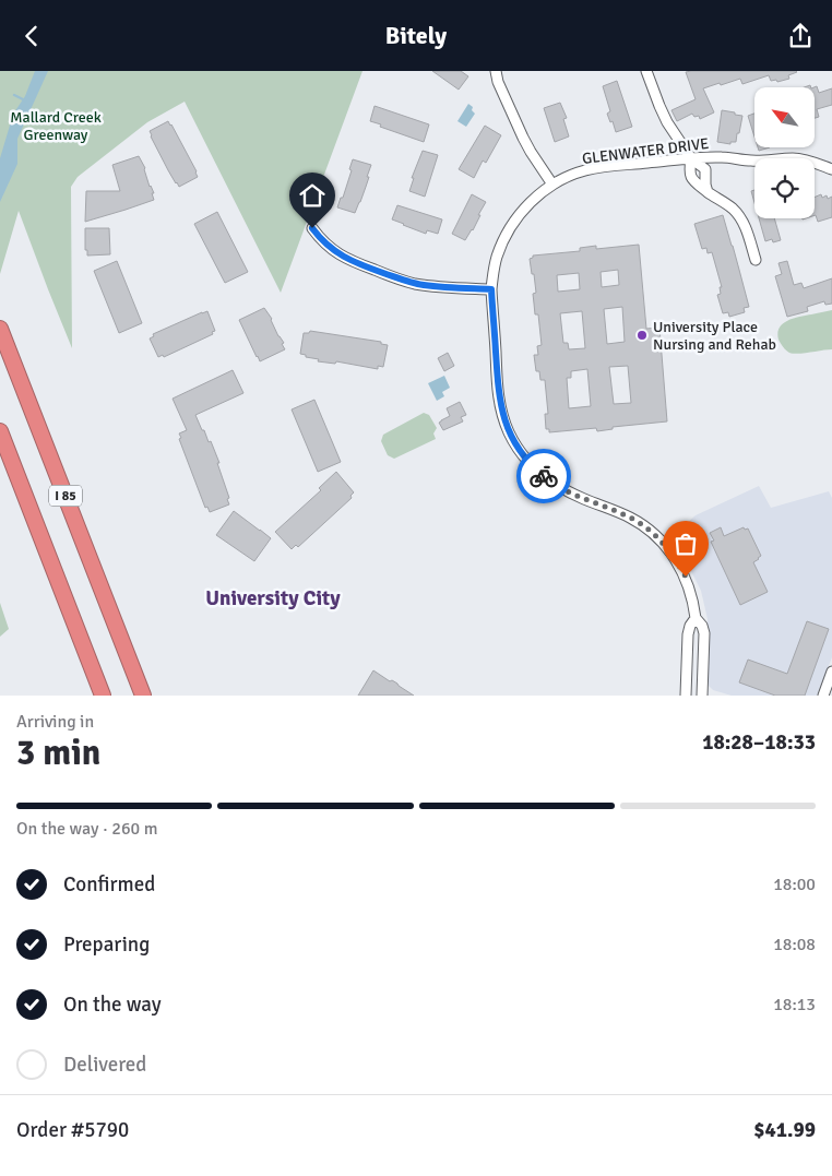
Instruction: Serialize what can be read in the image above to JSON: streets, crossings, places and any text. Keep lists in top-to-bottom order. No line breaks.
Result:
{"streets":{"highway":["I 85"],"street":["GLENWATER DRIVE"]},"districts":["University City"],"parks":["Mallard Creek Greenway"],"places":["University Place Nursing and Rehab"],"north":"top left","page":{"header":"Bitely","heading":["3 min","Arriving in","18:28–18:33"],"panel":["Order #5790","$41.99"],"bar":"On the way · 260 m","list":[["Confirmed","18:00"],["Preparing","18:08"],["On the way","18:13"],"Delivered"]}}
